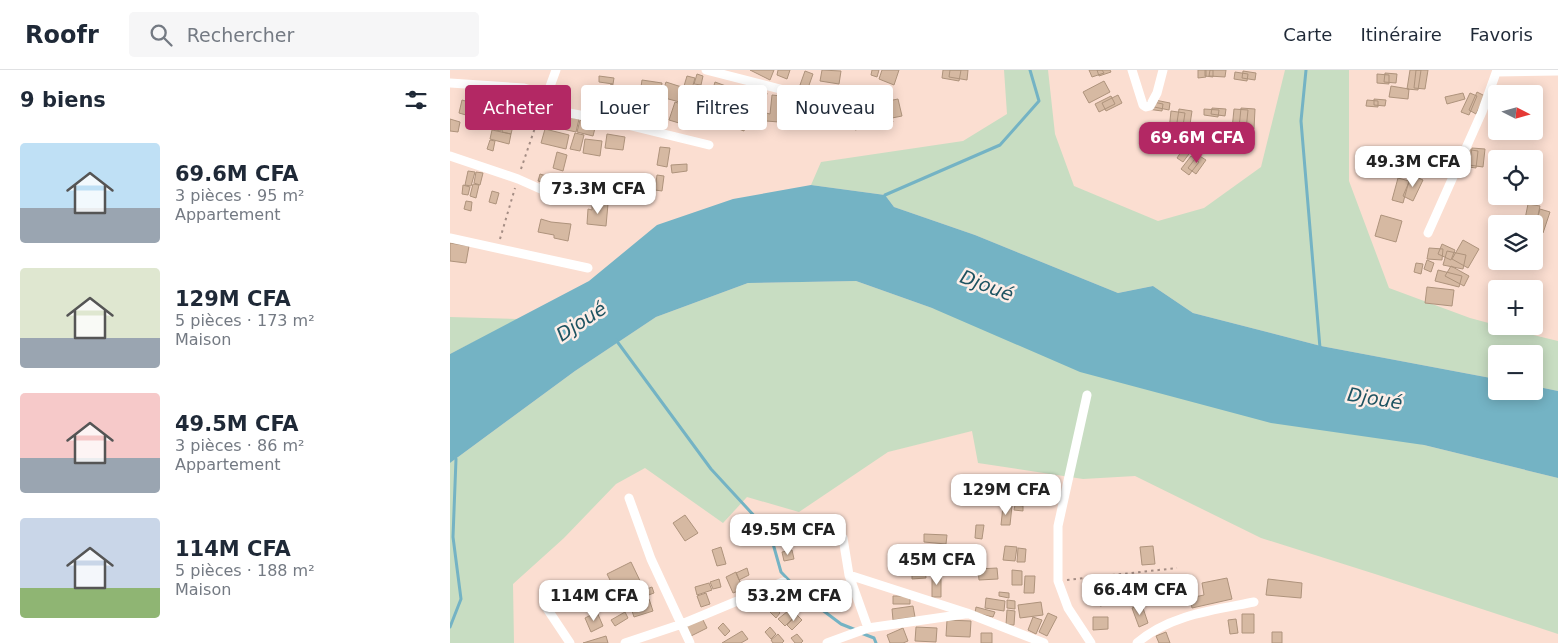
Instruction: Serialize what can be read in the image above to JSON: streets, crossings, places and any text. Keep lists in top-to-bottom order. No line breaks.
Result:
{"water":["Djoué"],"north":"right","page":{"header":"Roofr","search":"Rechercher","nav":["Carte","Itinéraire","Favoris"],"heading":"9 biens","map_buttons":["+","−"],"chip":["Acheter","Louer","Filtres","Nouveau"],"price":["69.6M CFA","49.3M CFA","73.3M CFA","129M CFA","49.5M CFA","45M CFA","66.4M CFA","114M CFA","53.2M CFA"],"list":[{"name":"69.6M CFA","note":"3 pièces · 95 m² · Appartement"},{"name":"129M CFA","note":"5 pièces · 173 m² · Maison"},{"name":"49.5M CFA","note":"3 pièces · 86 m² · Appartement"},{"name":"114M CFA","note":"5 pièces · 188 m² · Maison"}]}}
